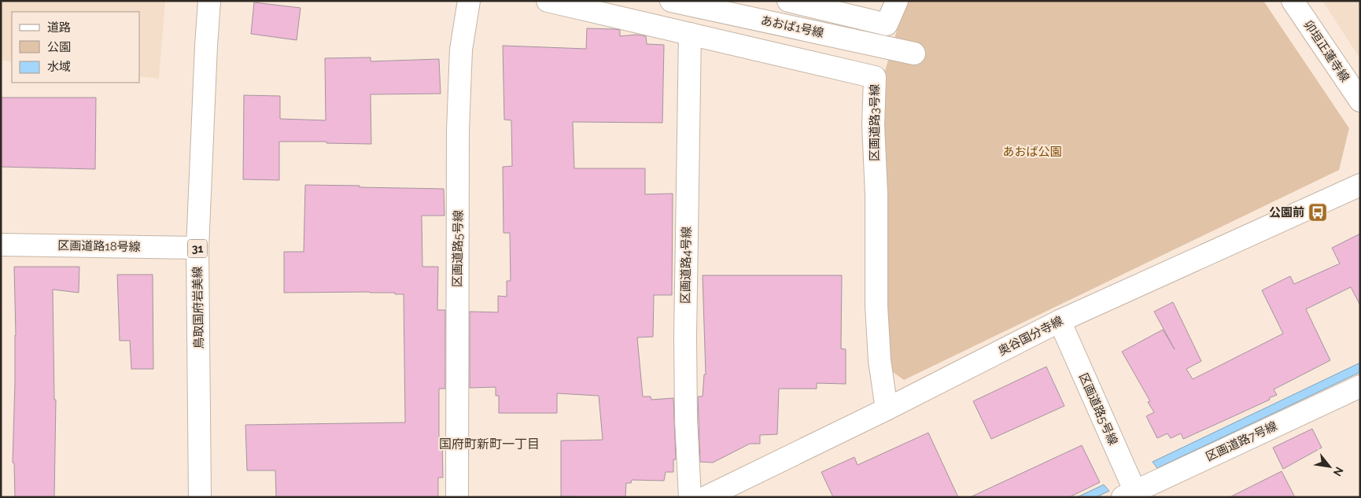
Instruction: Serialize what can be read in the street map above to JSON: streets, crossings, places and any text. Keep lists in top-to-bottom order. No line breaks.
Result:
{"streets":{"street":["あおば1号線","卯垣正蓮寺線","区画道路3号線","区画道路18号線","31","区画道路5号線","区画道路4号線","鳥取国府岩美線","奥谷国分寺線","区画道路7号線"]},"crossings":[["区画道路3号線","区画道路4号線"],["区画道路3号線","奥谷国分寺線"],["区画道路18号線","鳥取国府岩美線"],["区画道路5号線","奥谷国分寺線"],["区画道路5号線","区画道路7号線"]],"districts":["国府町新町一丁目"],"parks":["あおば公園"],"places":{"bus stop":["公園前"]},"legend":["道路","公園","水域"],"north":"bottom right"}
